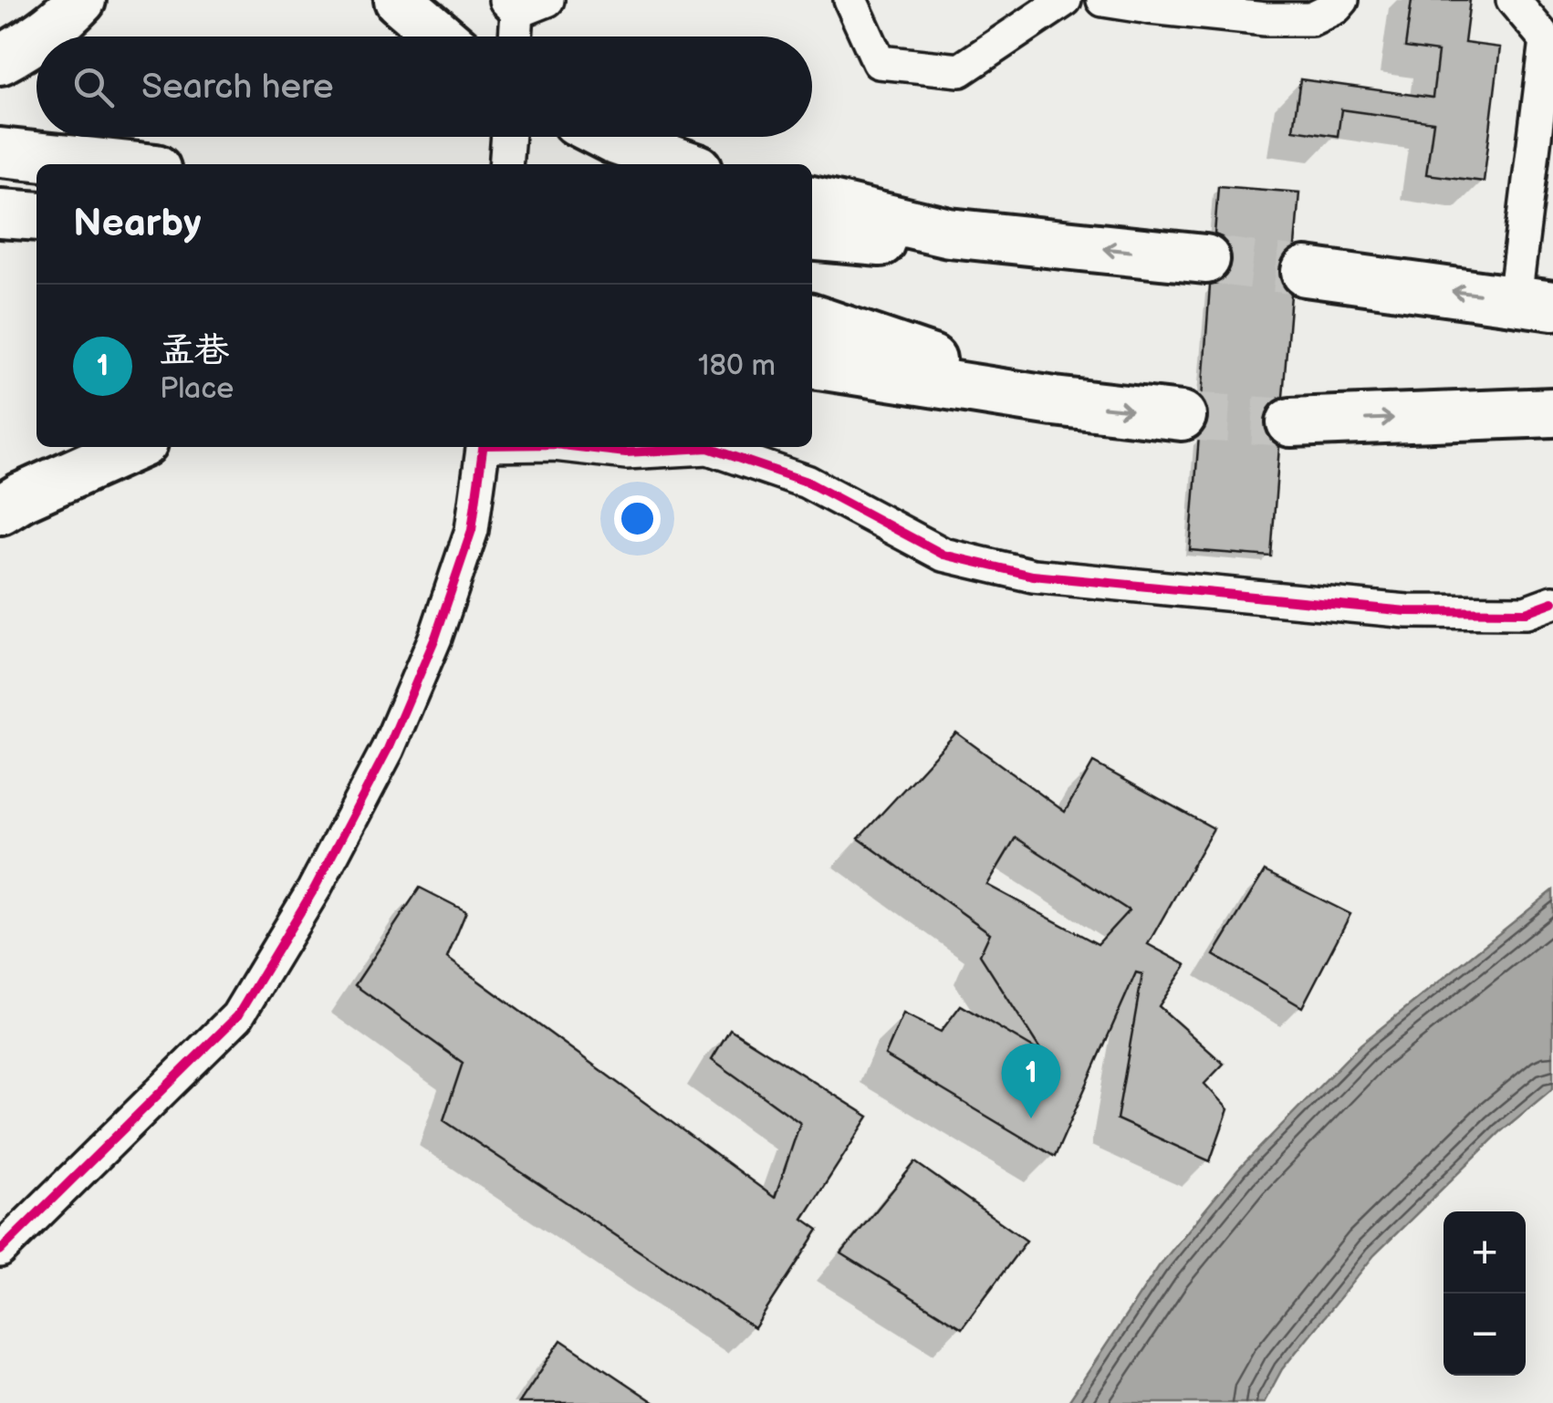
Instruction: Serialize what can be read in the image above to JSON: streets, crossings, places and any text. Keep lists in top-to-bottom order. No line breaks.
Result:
{"page":{"search":"Search here","heading":"Nearby","list":[{"mark":"1","name":"孟巷","note":"Place","value":"180 m"}],"pins":"1","map_buttons":["+","−"]}}
